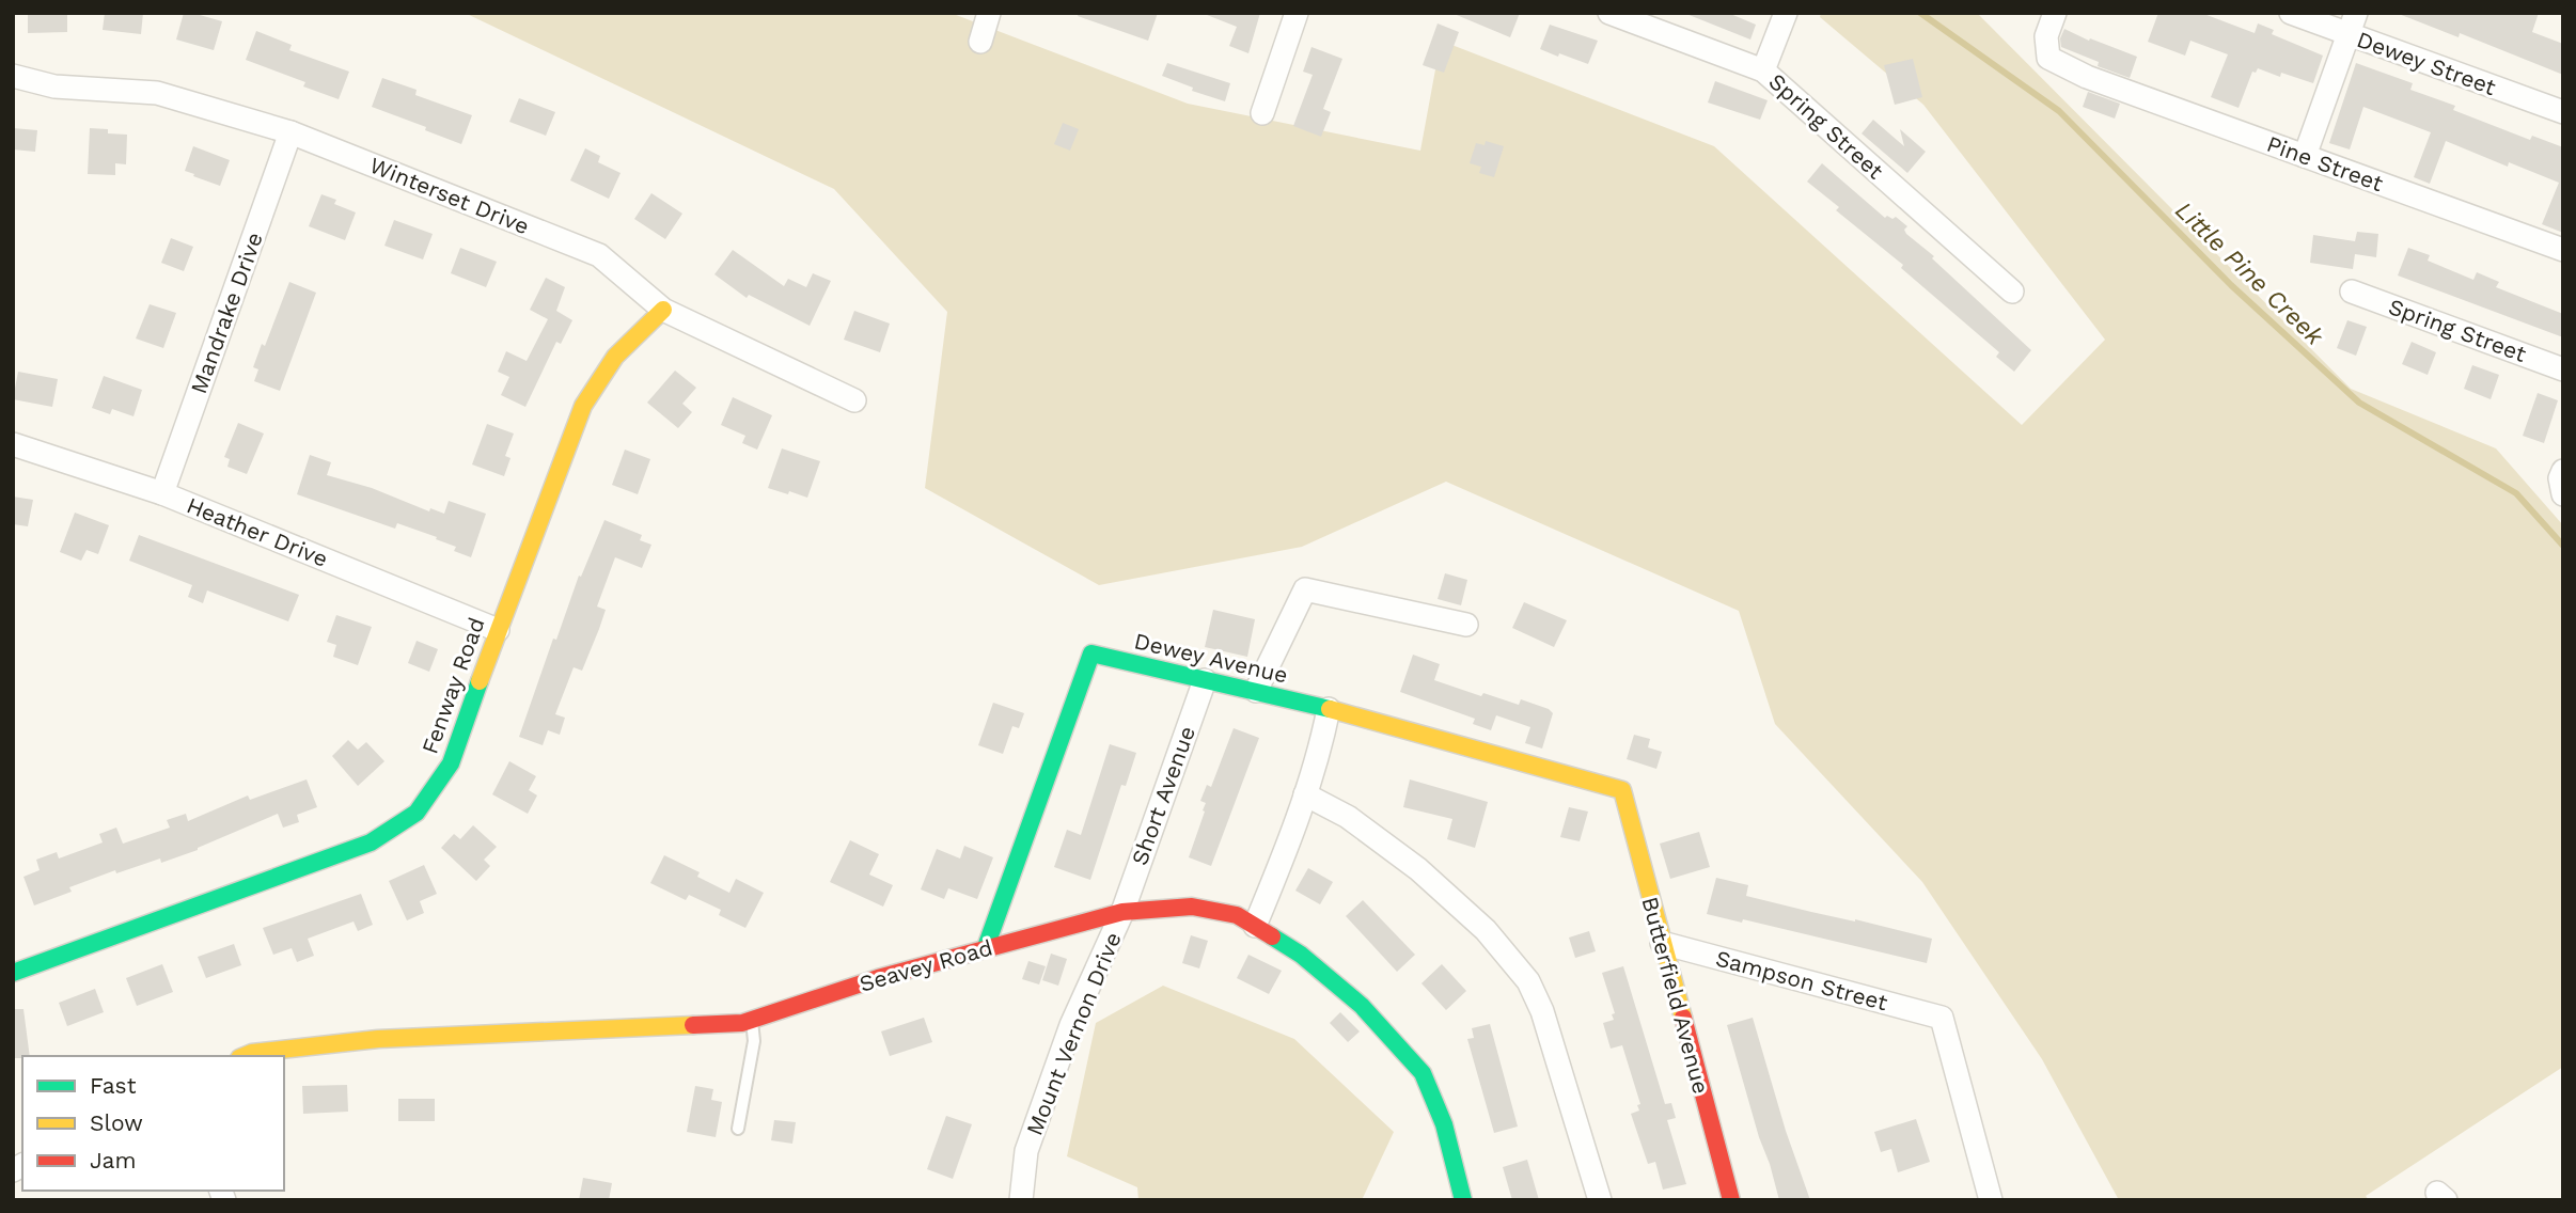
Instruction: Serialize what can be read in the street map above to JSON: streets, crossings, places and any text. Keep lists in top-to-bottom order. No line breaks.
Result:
{"streets":{"street":["Dewey Street","Spring Street","Pine Street","Winterset Drive","Mandrake Drive","Heather Drive","Dewey Avenue","Fenway Road","Short Avenue","Seavey Road","Sampson Street","Butterfield Avenue","Mount Vernon Drive"]},"crossings":[["Winterset Drive","Mandrake Drive"],["Winterset Drive","Fenway Road"],["Mandrake Drive","Heather Drive"],["Heather Drive","Fenway Road"],["Dewey Avenue","Short Avenue"],["Dewey Avenue","Seavey Road"],["Dewey Avenue","Butterfield Avenue"],["Short Avenue","Seavey Road"],["Short Avenue","Mount Vernon Drive"],["Seavey Road","Mount Vernon Drive"],["Sampson Street","Butterfield Avenue"]],"water":["Little Pine Creek"],"legend":["Fast","Slow","Jam"]}
